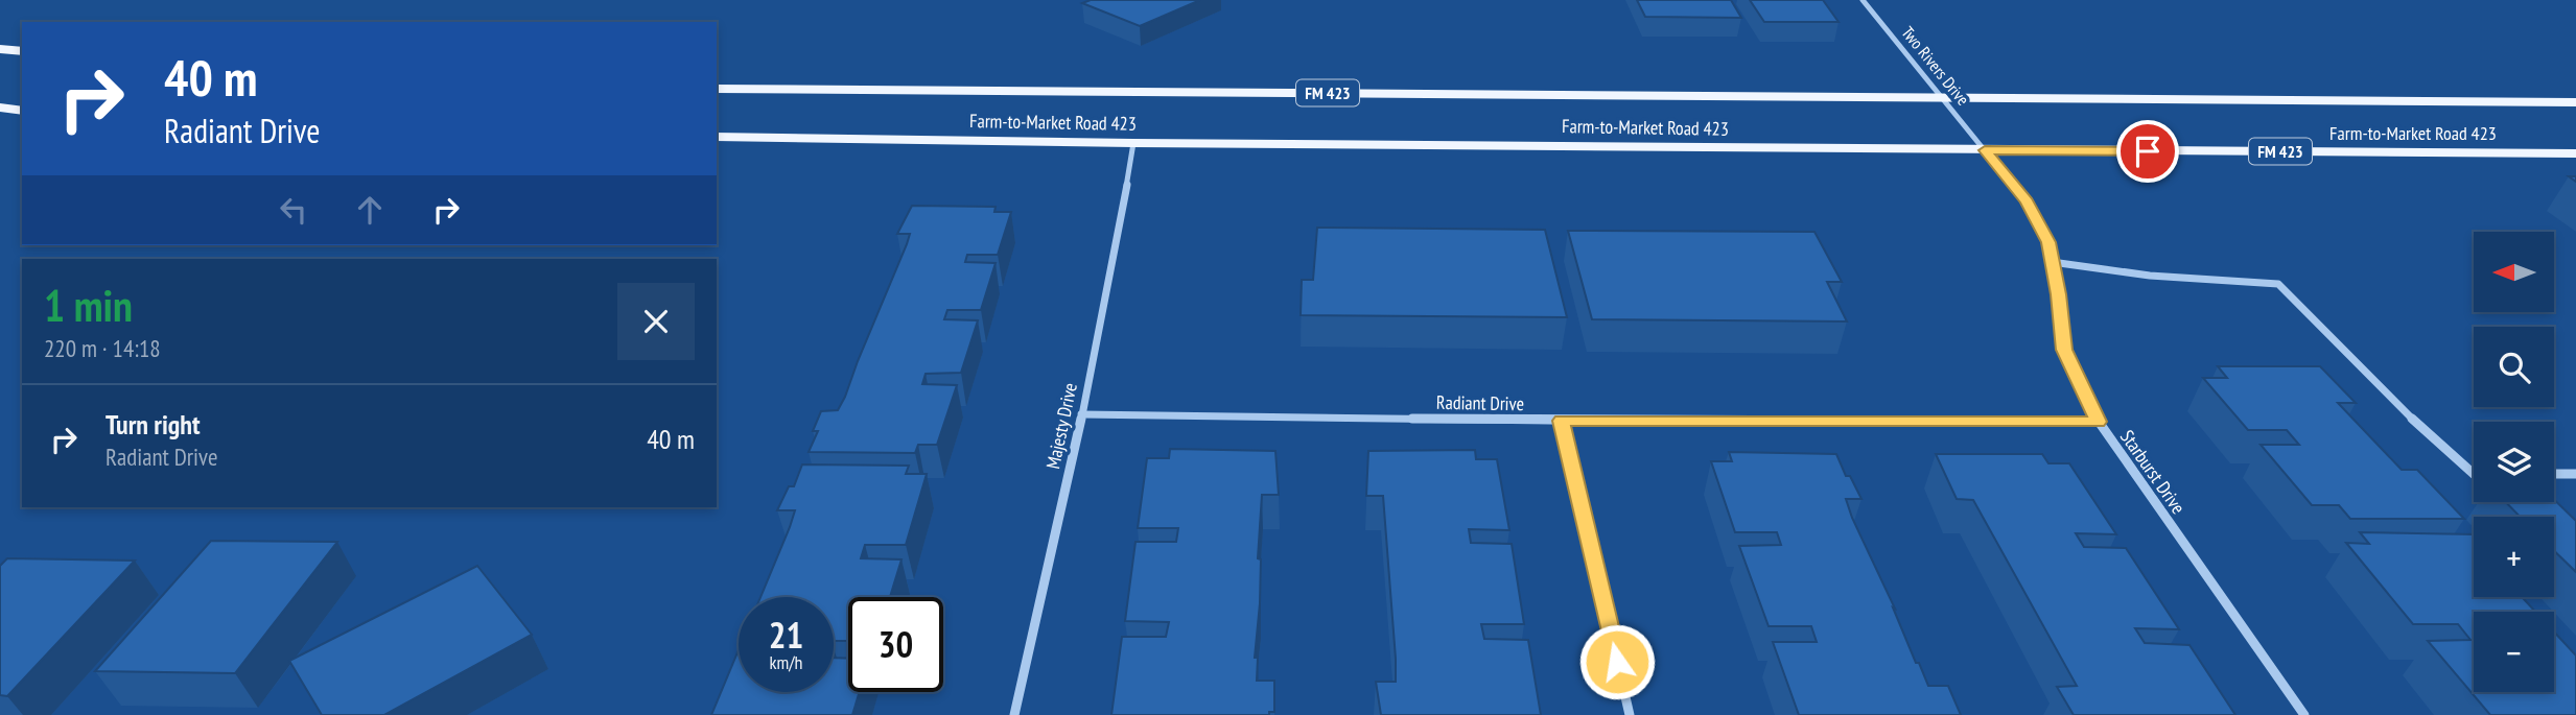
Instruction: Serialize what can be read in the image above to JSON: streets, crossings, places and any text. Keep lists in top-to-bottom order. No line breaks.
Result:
{"streets":{"main road":["FM 423","Farm-to-Market Road 423"],"street":["Two Rivers Drive","Radiant Drive","Majesty Drive","Starburst Drive"]},"crossings":[["Two Rivers Drive","Farm-to-Market Road 423"],["Two Rivers Drive","Starburst Drive"],["Farm-to-Market Road 423","Majesty Drive"],["Farm-to-Market Road 423","Starburst Drive"],["Radiant Drive","Majesty Drive"],["Radiant Drive","Starburst Drive"]],"north":"left","page":{"turn":["40 m","Radiant Drive"],"map_buttons":["+","−"],"heading":["1 min","220 m · 14:18"],"list":[{"name":"Turn right","note":"Radiant Drive","value":"40 m"}],"speed":"21 km/h","limit":"30"}}
